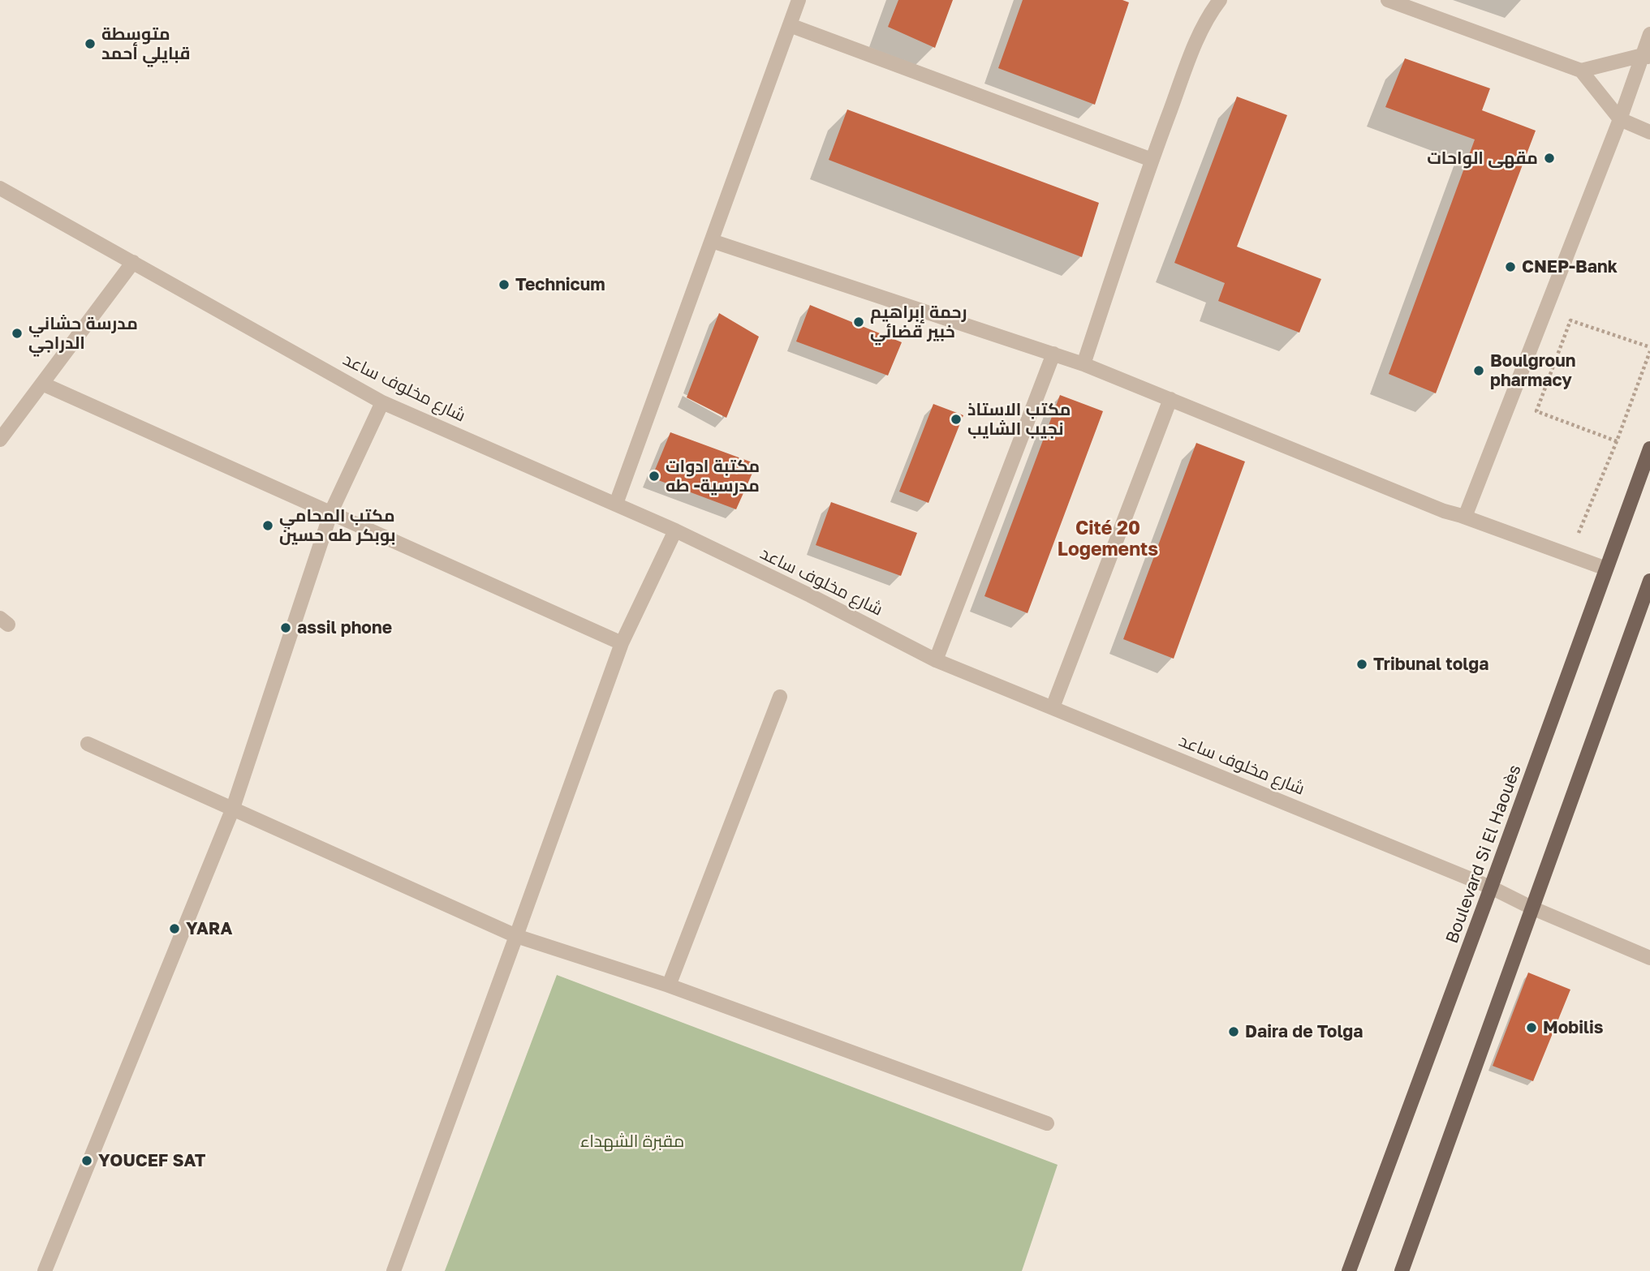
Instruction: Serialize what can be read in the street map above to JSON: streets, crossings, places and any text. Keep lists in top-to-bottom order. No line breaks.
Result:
{"streets":{"main road":["Boulevard Si El Haouès"],"street":["شارع مخلوف ساعد"]},"crossings":[["شارع مخلوف ساعد","Boulevard Si El Haouès"]],"districts":["Cité 20 Logements"],"parks":["مقبرة الشهداء"],"places":["متوسطة قبايلي أحمد","مقهى الواحات","CNEP-Bank","Technicum","رحمة إبراهيم خبير قضائي","مدرسة حشاني الدراجي","Boulgroun pharmacy","مكتب الاستاذ نجيب الشايب","مكتبة ادوات مدرسية- طه","مكتب المحامي بوبكر طه حسين","assil phone","Tribunal tolga","YARA","Mobilis","Daira de Tolga","YOUCEF SAT"]}
